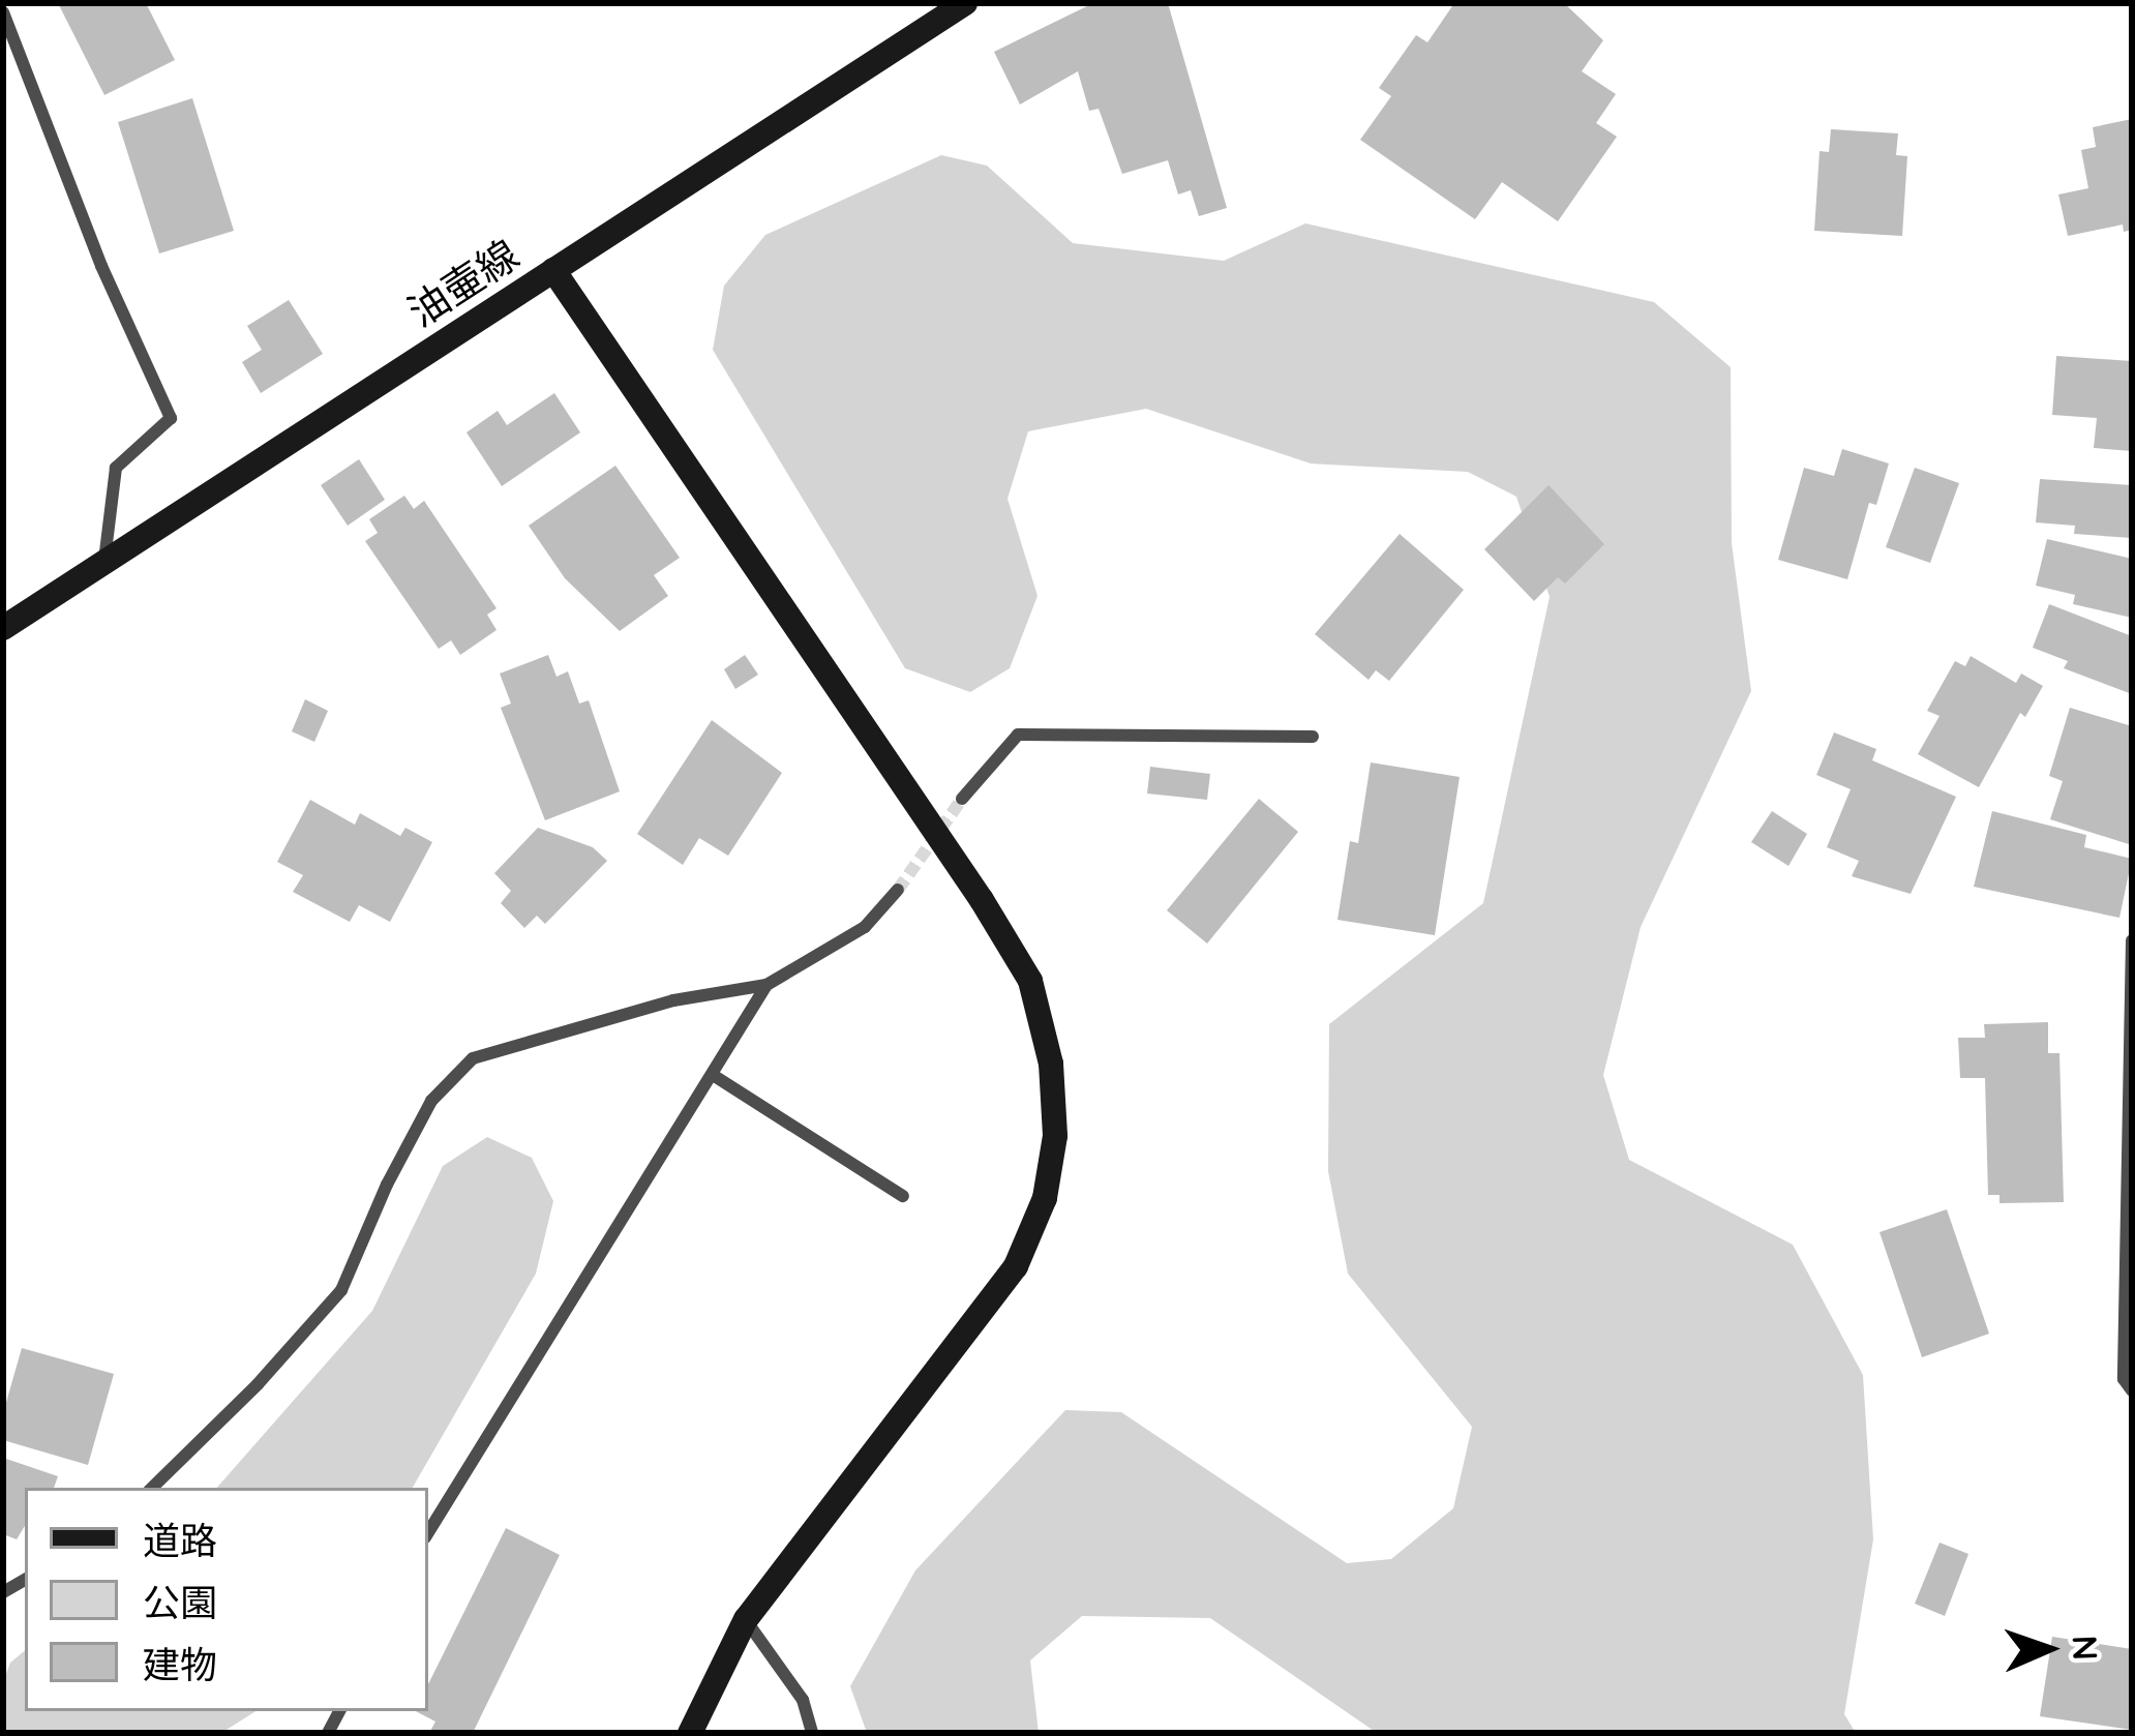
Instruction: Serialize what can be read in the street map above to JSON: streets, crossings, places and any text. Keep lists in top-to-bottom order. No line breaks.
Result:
{"streets":{"street":["油壷線"]},"legend":["道路","公園","建物"],"north":"right"}
